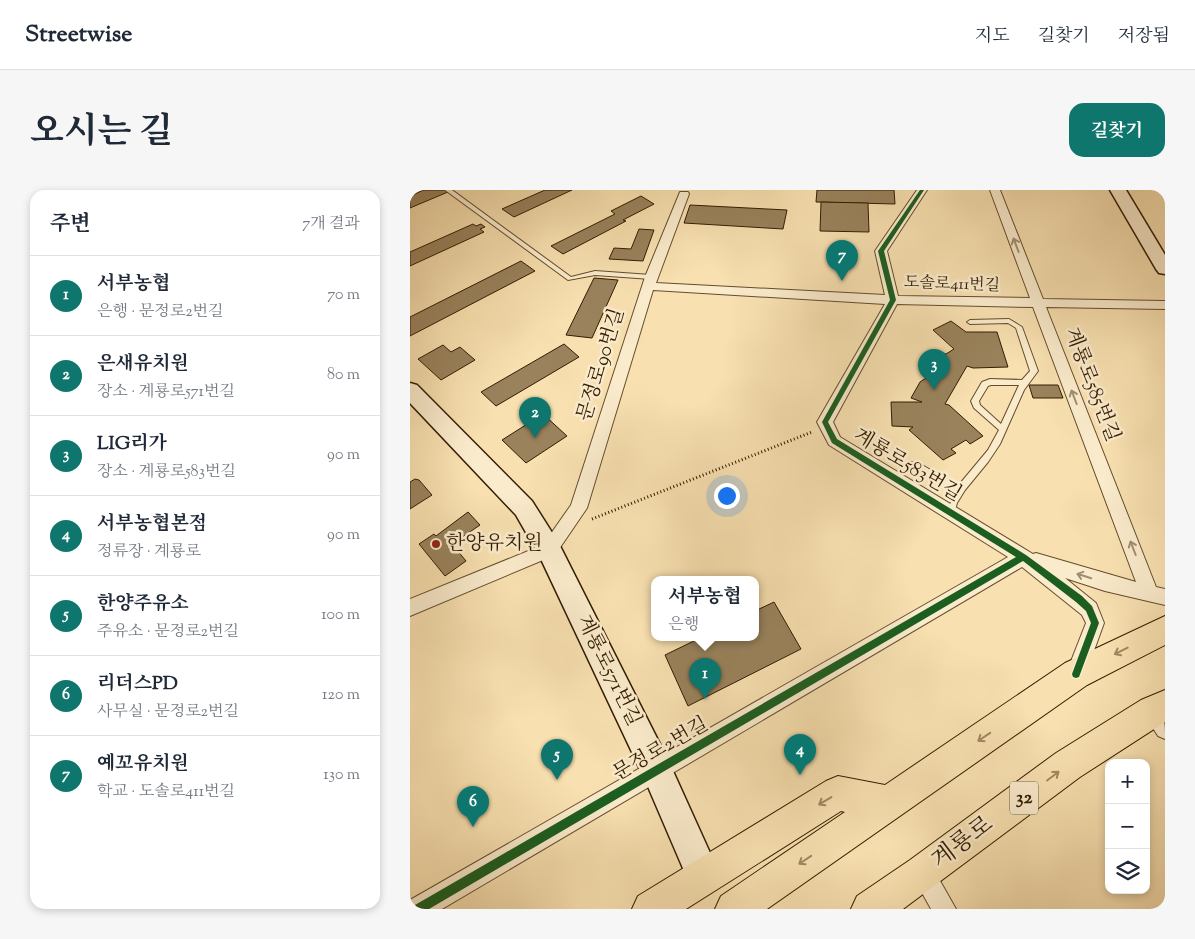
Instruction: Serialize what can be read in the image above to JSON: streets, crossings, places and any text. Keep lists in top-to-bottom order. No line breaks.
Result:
{"streets":{"main road":["32","계룡로"],"street":["도솔로411번길","문정로90번길","계룡로585번길","계룡로583번길","계룡로571번길","문정로2번길"]},"crossings":[["도솔로411번길","문정로90번길"],["도솔로411번길","계룡로585번길"],["도솔로411번길","계룡로583번길"],["문정로90번길","계룡로571번길"],["계룡로585번길","계룡로583번길"],["계룡로583번길","문정로2번길"],["계룡로571번길","문정로2번길"]],"one_way":["계룡로585번길"],"places":["한양유치원"],"page":{"header":"Streetwise","nav":["지도","길찾기","저장됨"],"title":"오시는 길","buttons":"길찾기","heading":["주변","7개 결과"],"pins":["7","3","2","1","4","5","6"],"list":[{"mark":"1","name":"서부농협","note":"은행 · 문정로2번길","value":"70 m"},{"mark":"2","name":"은새유치원","note":"장소 · 계룡로571번길","value":"80 m"},{"mark":"3","name":"LIG리가","note":"장소 · 계룡로583번길","value":"90 m"},{"mark":"4","name":"서부농협본점","note":"정류장 · 계룡로","value":"90 m"},{"mark":"5","name":"한양주유소","note":"주유소 · 문정로2번길","value":"100 m"},{"mark":"6","name":"리더스PD","note":"사무실 · 문정로2번길","value":"120 m"},{"mark":"7","name":"예꼬유치원","note":"학교 · 도솔로411번길","value":"130 m"}],"popup":["서부농협","은행"],"map_buttons":["+","−"]}}
